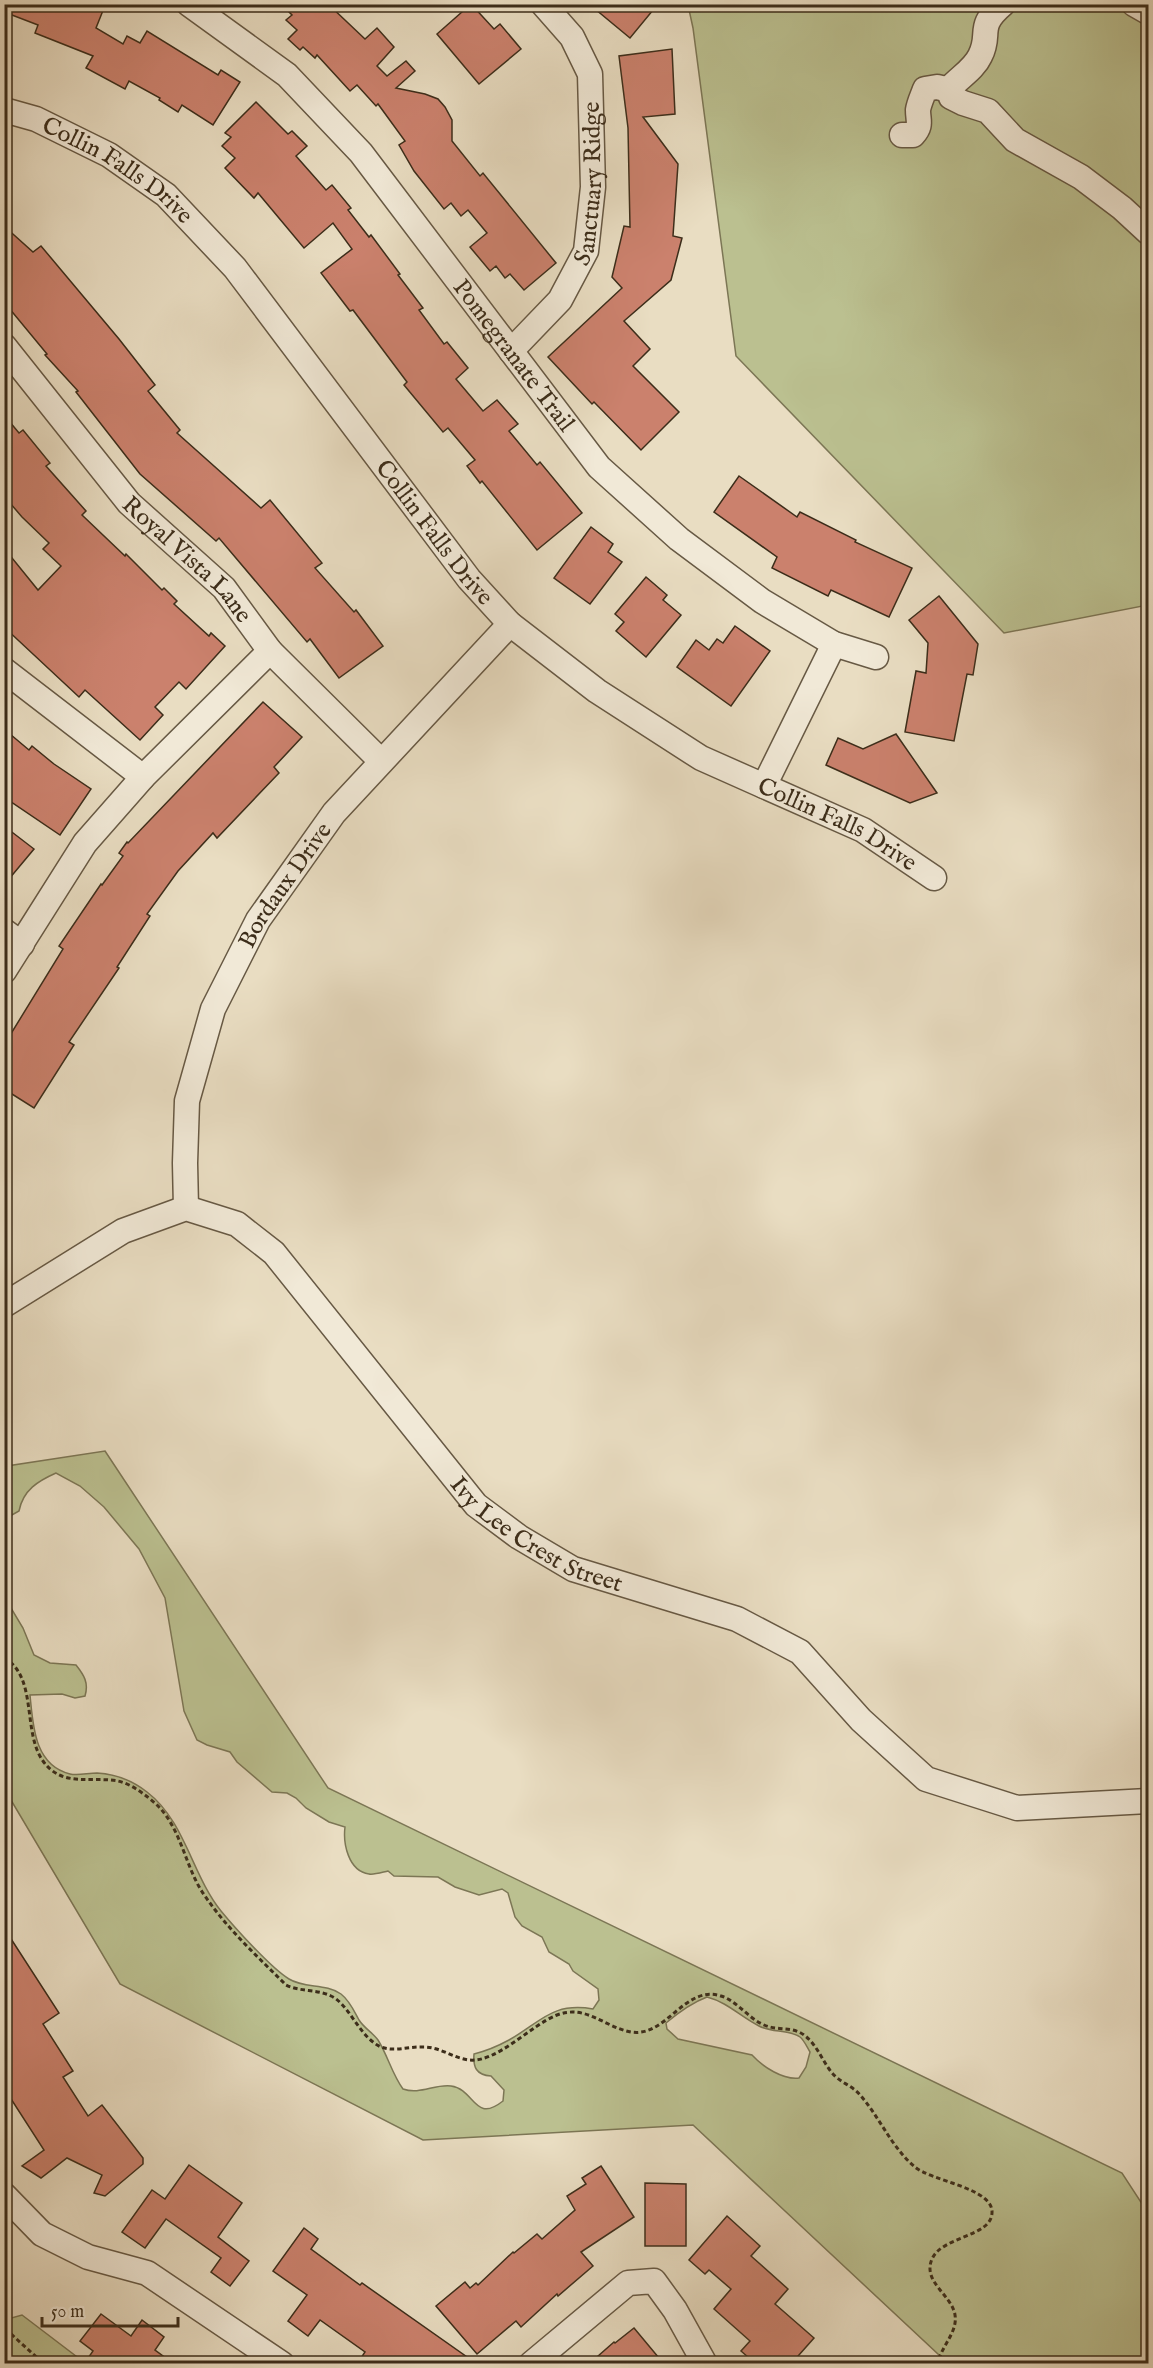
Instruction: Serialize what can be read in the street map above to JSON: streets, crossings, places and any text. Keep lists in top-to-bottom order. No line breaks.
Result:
{"streets":{"street":["Collin Falls Drive","Sanctuary Ridge","Pomegranate Trail","Royal Vista Lane","Bordaux Drive","Ivy Lee Crest Street"]},"crossings":[["Collin Falls Drive","Bordaux Drive"],["Sanctuary Ridge","Pomegranate Trail"],["Royal Vista Lane","Bordaux Drive"],["Bordaux Drive","Ivy Lee Crest Street"]],"scale_bar":"50 m"}
